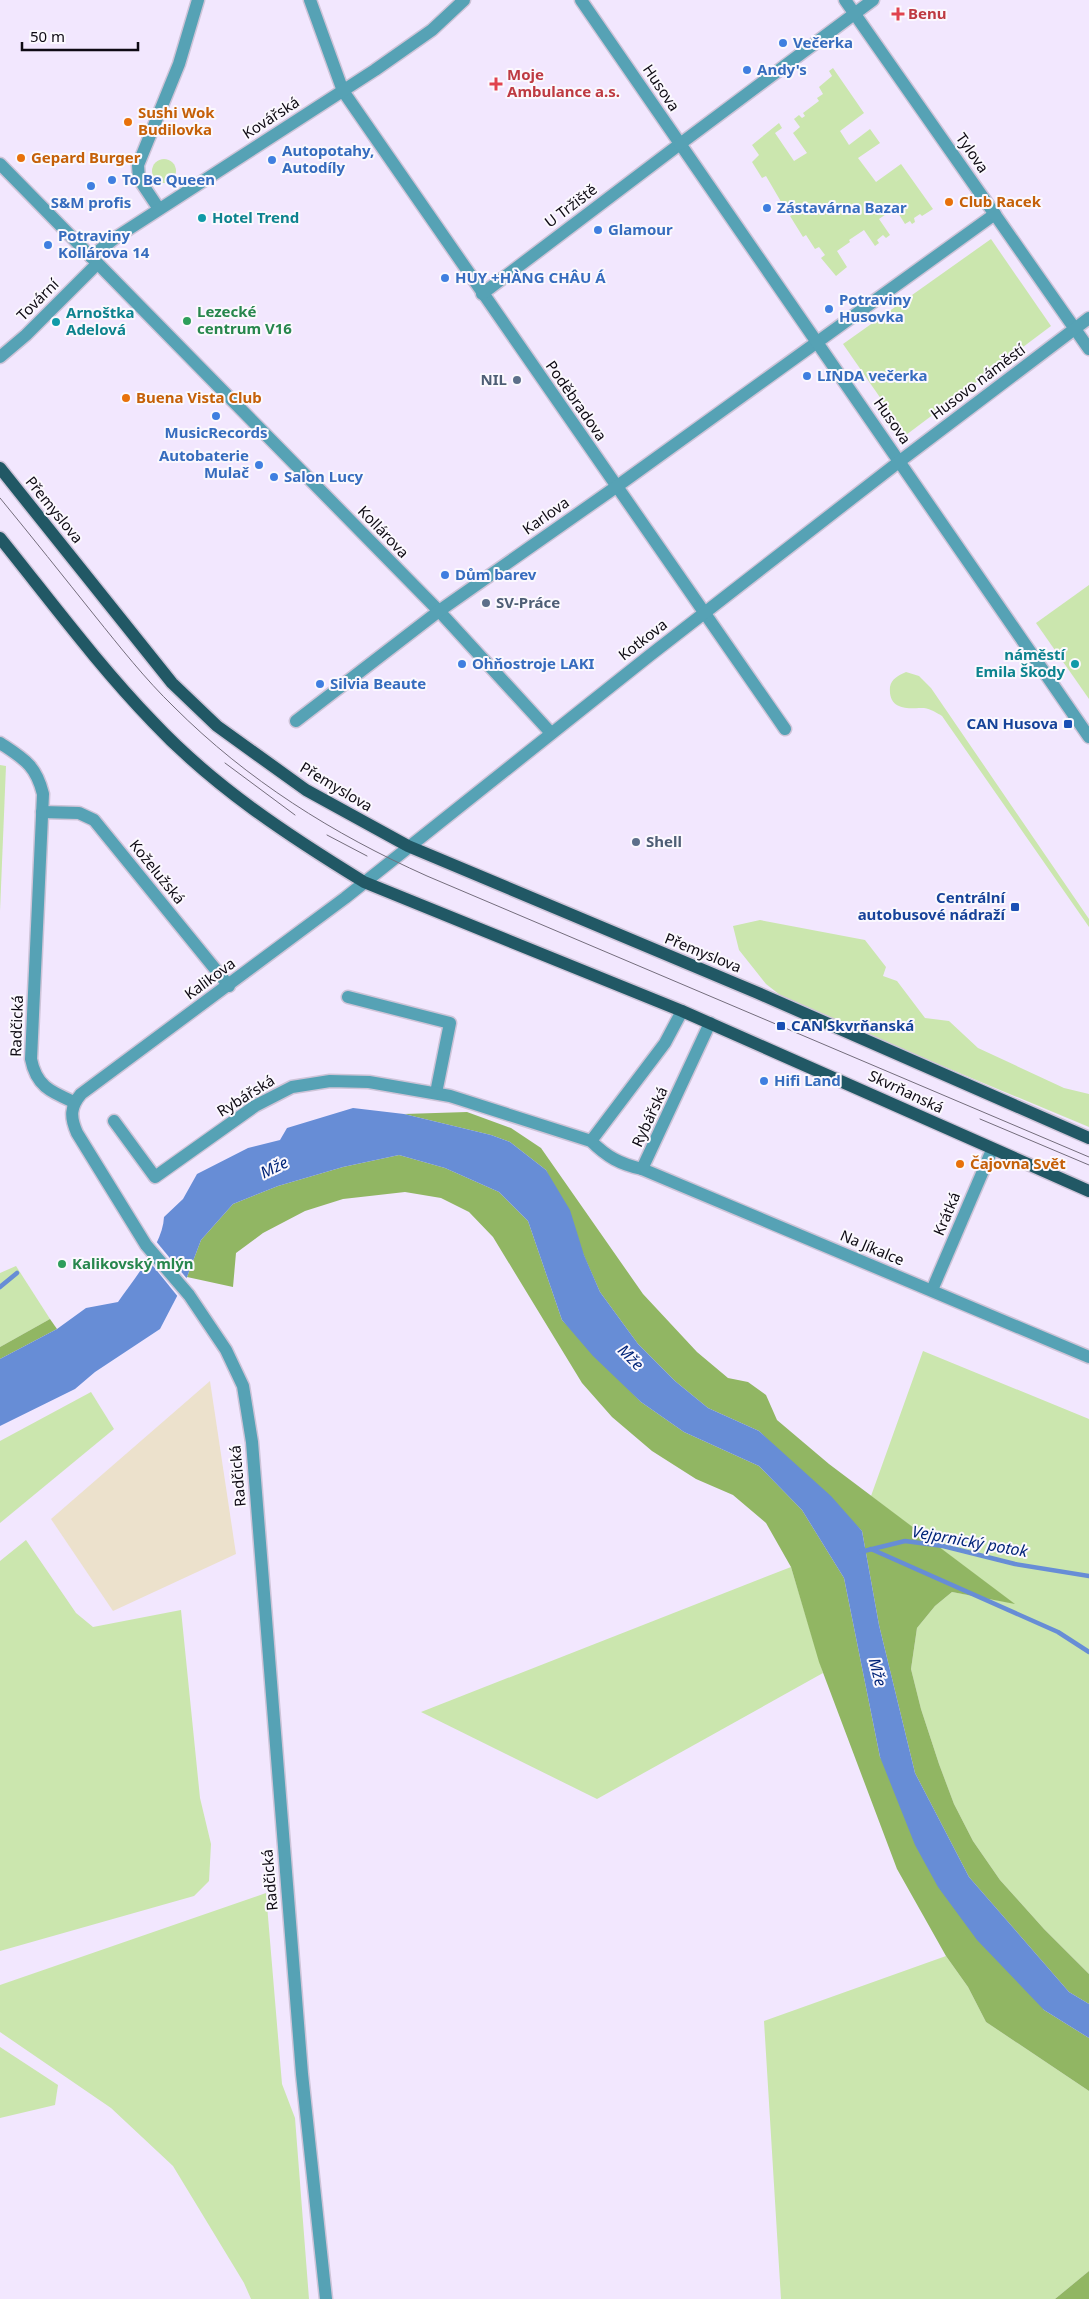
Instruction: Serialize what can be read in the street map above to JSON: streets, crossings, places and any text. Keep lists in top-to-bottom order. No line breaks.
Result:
{"streets":{"main road":["Přemyslova","Skvrňanská"],"street":["Husova","Kovářská","Tylova","U Tržiště","Tovární","Husovo náměstí","Poděbradova","Karlova","Kollárova","Kotkova","Koželužská","Kalikova","Radčická","Rybářská","Krátká","Na Jíkalce"]},"crossings":[["Husova","U Tržiště"],["Husova","Husovo náměstí"],["Husova","Karlova"],["Husova","Kotkova"],["Kovářská","Tovární"],["Kovářská","Poděbradova"],["Kovářská","Kollárova"],["Tylova","U Tržiště"],["Tylova","Husovo náměstí"],["U Tržiště","Poděbradova"],["Tovární","Kollárova"],["Husovo náměstí","Kotkova"],["Poděbradova","Karlova"],["Poděbradova","Kotkova"],["Přemyslova","Kotkova"],["Přemyslova","Kalikova"],["Přemyslova","Skvrňanská"],["Karlova","Kollárova"],["Kollárova","Kotkova"],["Kotkova","Kalikova"],["Koželužská","Kalikova"],["Koželužská","Radčická"],["Kalikova","Radčická"],["Skvrňanská","Rybářská"],["Skvrňanská","Krátká"],["Rybářská","Na Jíkalce"],["Krátká","Na Jíkalce"]],"water":["Mže","Vejprnický potok"],"places":{"health":["Benu","Moje Ambulance a.s."],"other":["Večerka","Andy's","Sushi Wok Budilovka","Gepard Burger","Autopotahy, Autodíly","To Be Queen","S&M profis","Club Racek","Zástavárna Bazar","Hotel Trend","Glamour","Potraviny Kollárova 14","HUY +HÀNG CHÂU Á","Potraviny Husovka","Lezecké centrum V16","Arnoštka Adelová","LINDA večerka","NIL","Buena Vista Club","MusicRecords","Autobaterie Mulač","Salon Lucy","Dům barev","SV-Práce","Ohňostroje LAKI","náměstí Emila Škody","Silvia Beaute","Shell","Hifi Land","Čajovna Svět","Kalikovský mlýn"],"transit":["CAN Husova","Centrální autobusové nádraží","CAN Skvrňanská"]},"scale_bar":"50 m"}
